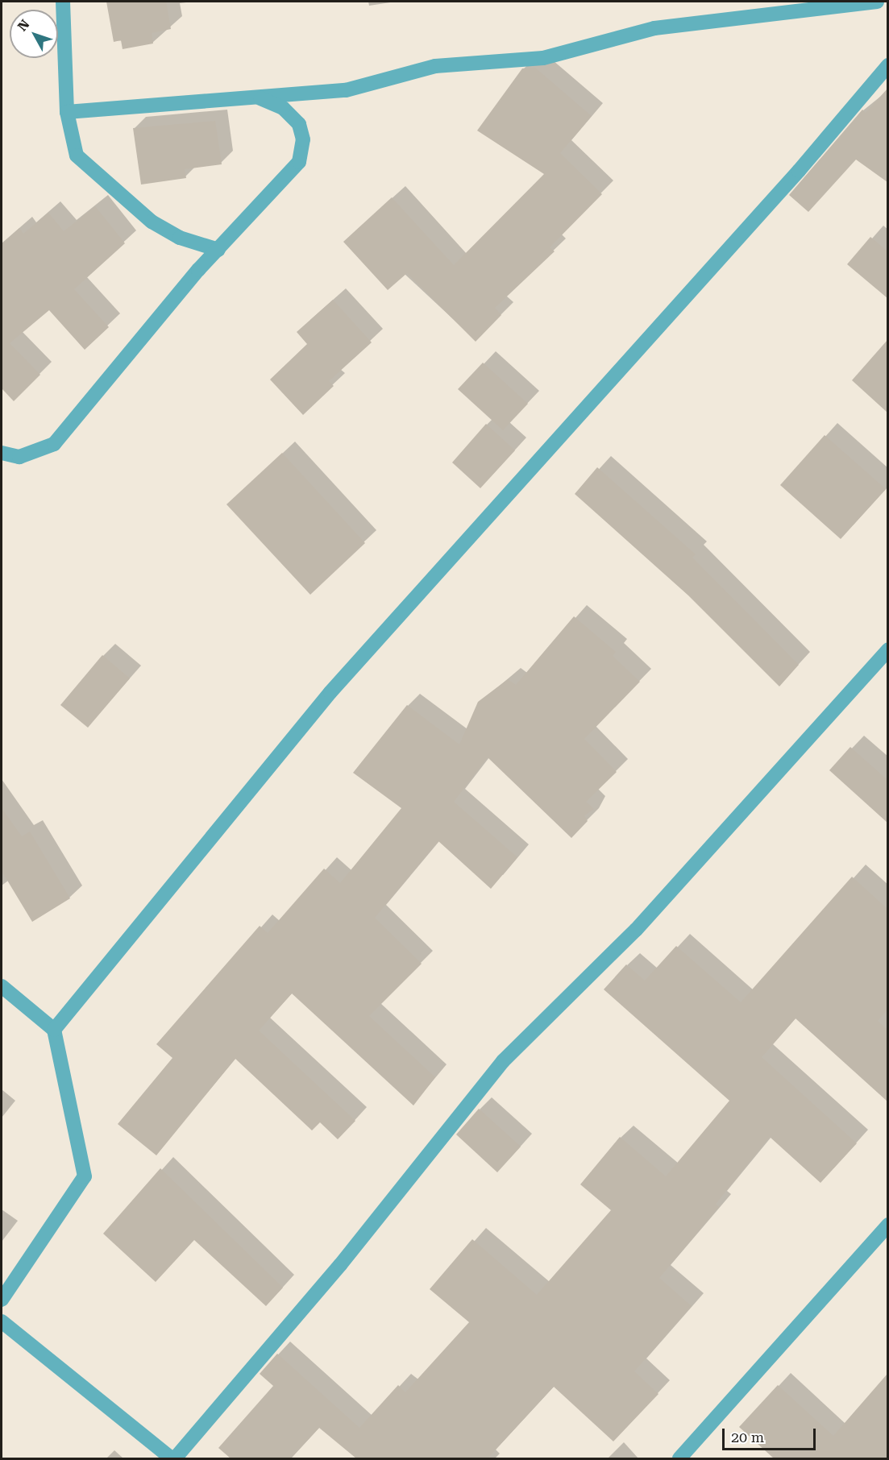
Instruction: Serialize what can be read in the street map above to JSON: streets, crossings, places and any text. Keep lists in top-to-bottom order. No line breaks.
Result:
{"scale_bar":"20 m","north":"top left"}
